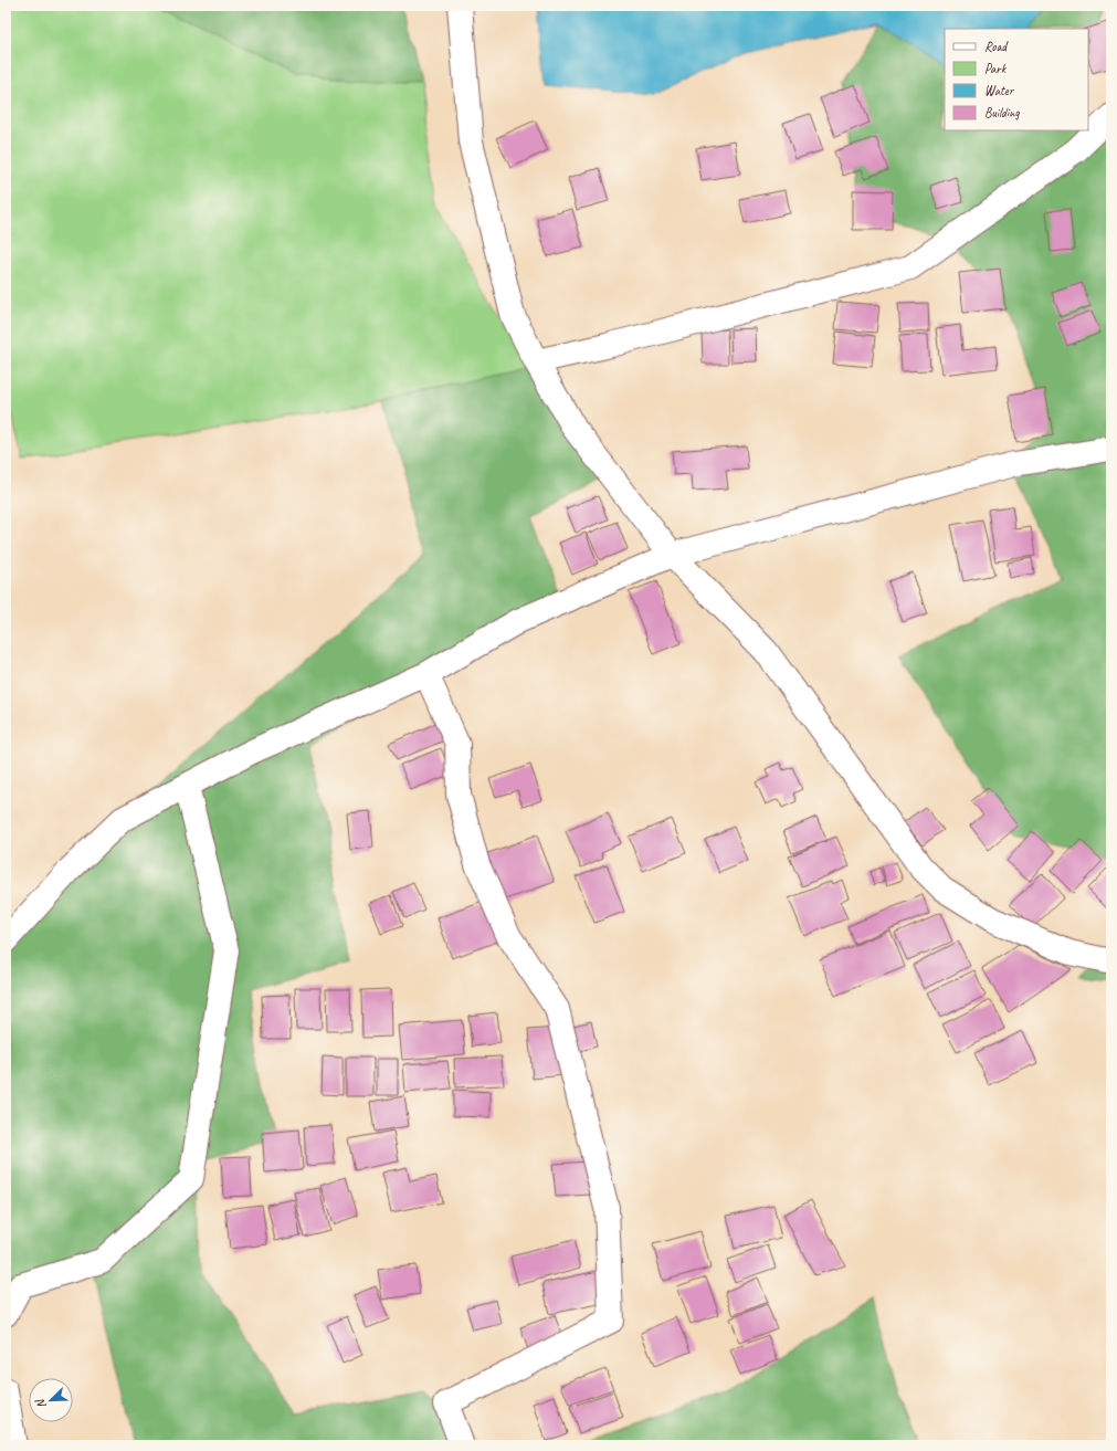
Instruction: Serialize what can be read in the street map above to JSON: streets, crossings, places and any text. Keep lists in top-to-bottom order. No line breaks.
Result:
{"legend":["Road","Park","Water","Building"],"north":"bottom left"}
